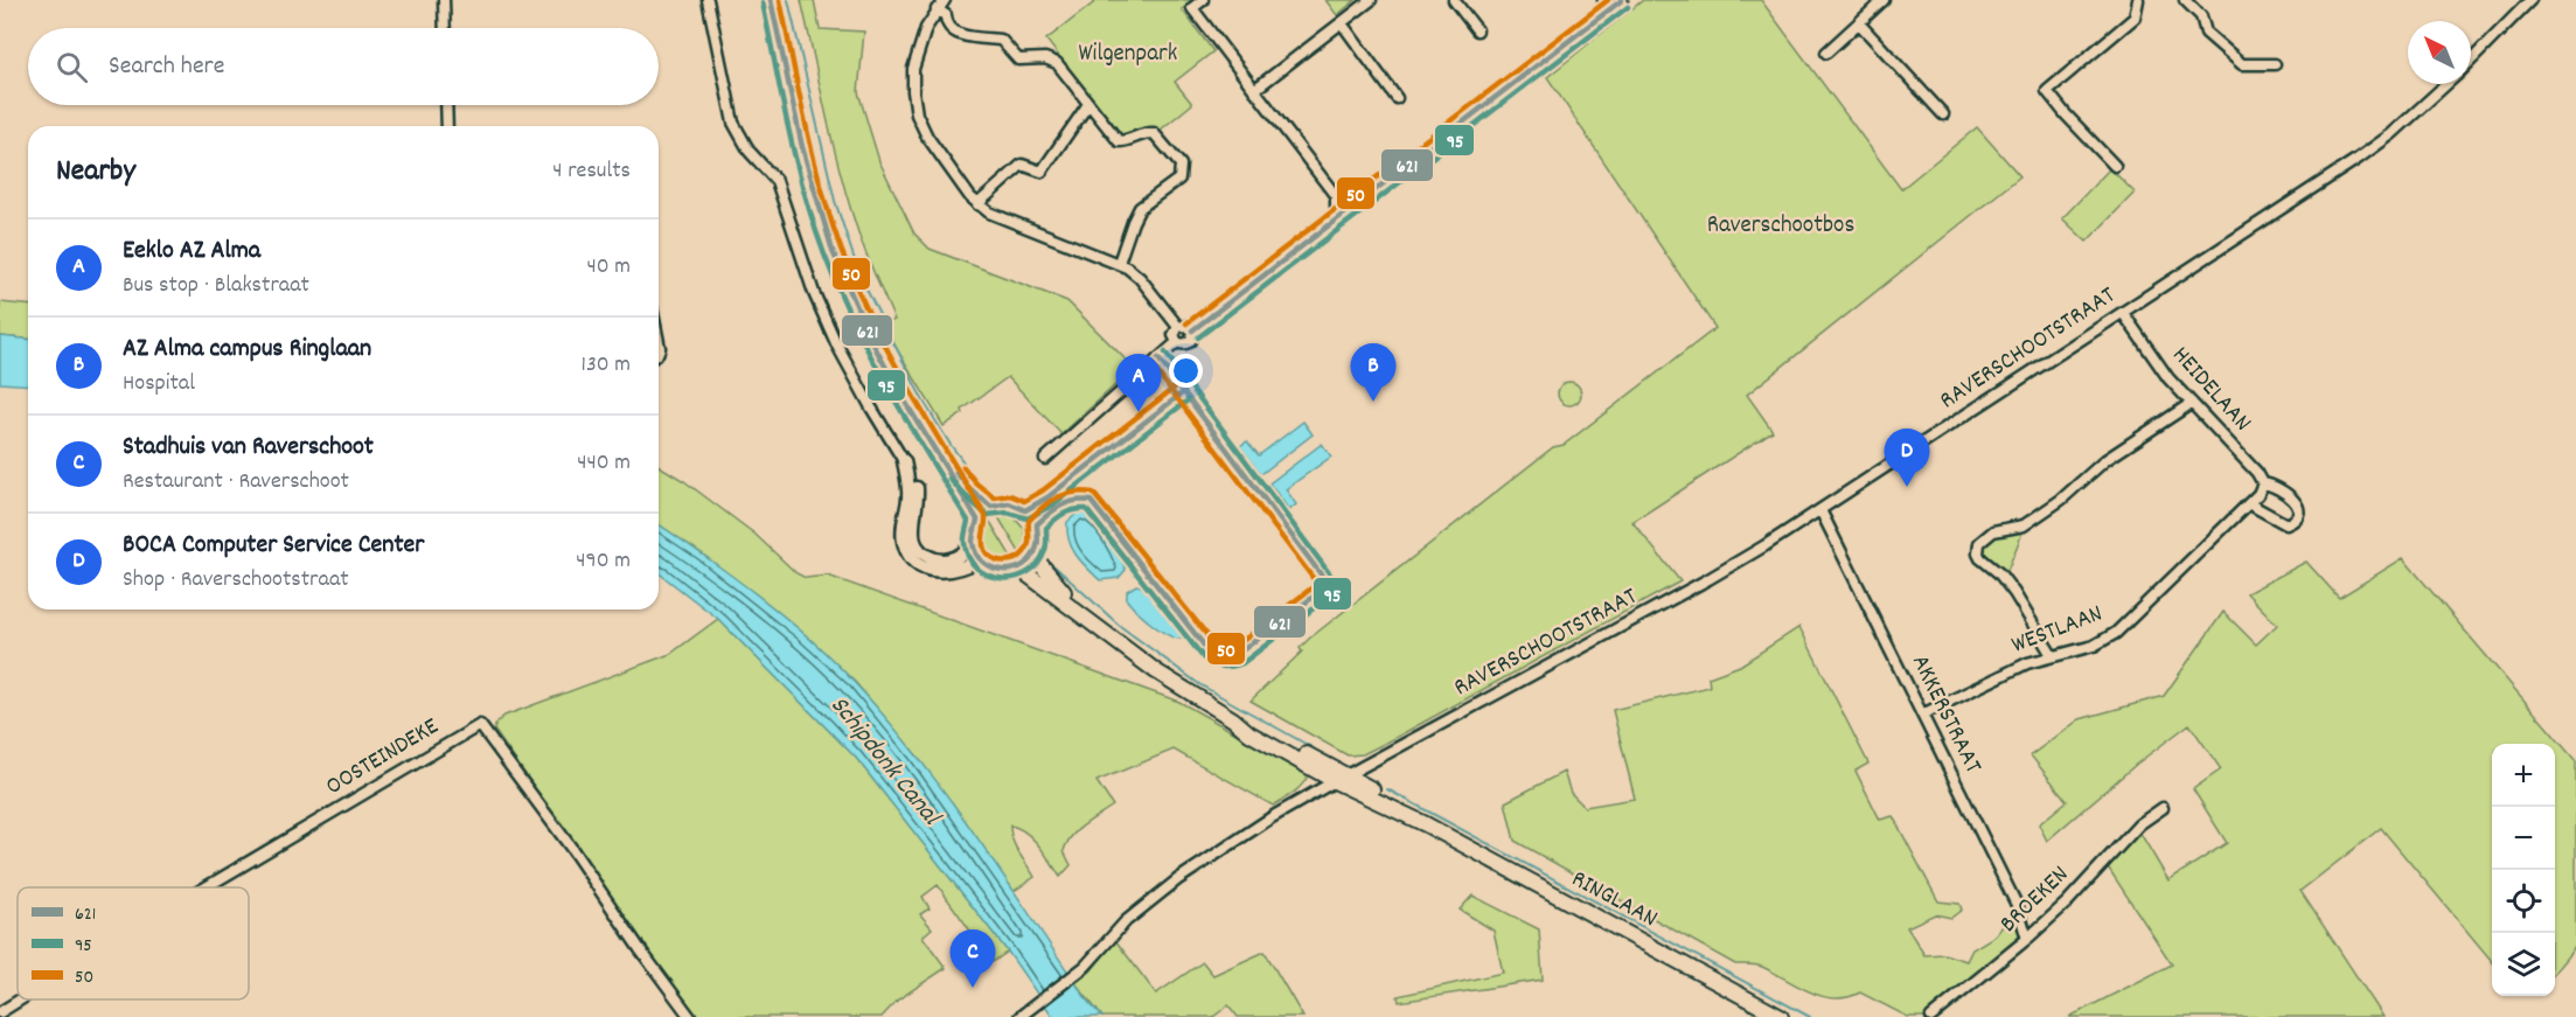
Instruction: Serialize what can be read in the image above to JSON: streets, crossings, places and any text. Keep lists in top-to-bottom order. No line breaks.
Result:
{"streets":{"main road":["RINGLAAN"],"street":["RAVERSCHOOTSTRAAT","HEIDELAAN","WESTLAAN","AKKERSTRAAT","OOSTEINDEKE","BROEKEN"]},"crossings":[["RAVERSCHOOTSTRAAT","HEIDELAAN"],["RAVERSCHOOTSTRAAT","AKKERSTRAAT"],["RAVERSCHOOTSTRAAT","RINGLAAN"],["HEIDELAAN","WESTLAAN"],["WESTLAAN","AKKERSTRAAT"],["AKKERSTRAAT","BROEKEN"]],"water":["Schipdonk Canal"],"parks":["Wilgenpark","Raverschootbos"],"lines":["transit line 621","transit line 50","transit line 95"],"legend":["621","95","50"],"north":"top left","page":{"search":"Search here","heading":["Nearby","4 results"],"list":[{"mark":"A","name":"Eeklo AZ Alma","note":"Bus stop · Blakstraat","value":"40 m"},{"mark":"B","name":"AZ Alma campus Ringlaan","note":"Hospital","value":"130 m"},{"mark":"C","name":"Stadhuis van Raverschoot","note":"Restaurant · Raverschoot","value":"440 m"},{"mark":"D","name":"BOCA Computer Service Center","note":"Shop · Raverschootstraat","value":"490 m"}],"pins":["B","A","D","C"],"map_buttons":["+","−"]}}
